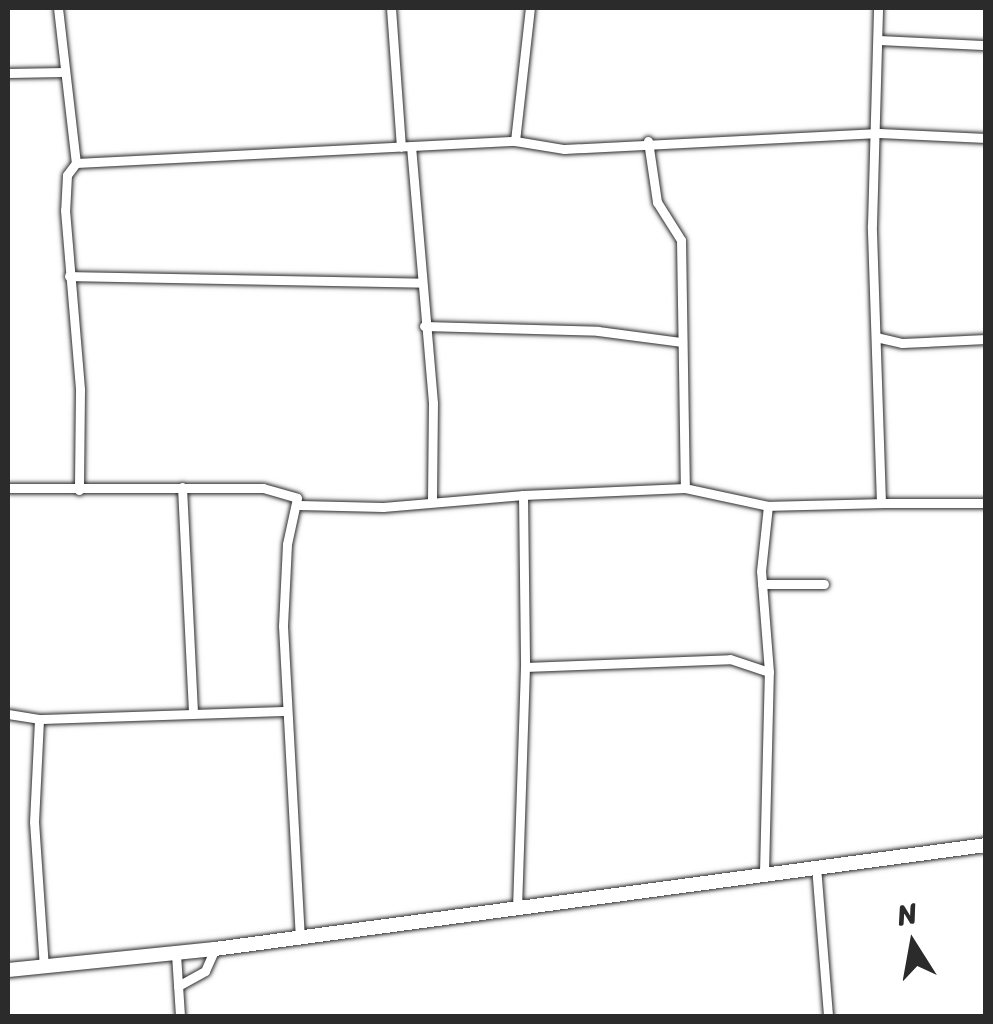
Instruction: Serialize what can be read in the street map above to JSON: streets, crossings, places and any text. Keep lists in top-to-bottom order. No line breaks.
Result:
{"north":"top"}
